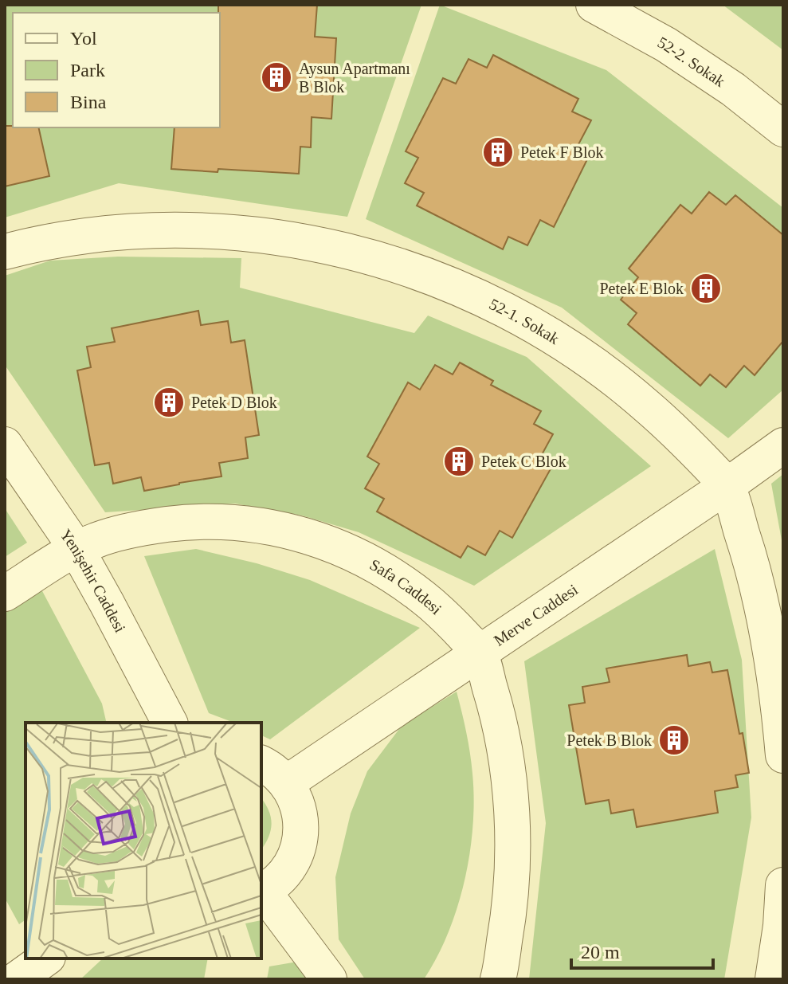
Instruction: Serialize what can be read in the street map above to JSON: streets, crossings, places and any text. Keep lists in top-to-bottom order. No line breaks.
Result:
{"streets":{"street":["52-2. Sokak","52-1. Sokak","Yenişehir Caddesi","Safa Caddesi","Merve Caddesi"]},"crossings":[["52-1. Sokak","Merve Caddesi"],["Yenişehir Caddesi","Safa Caddesi"],["Safa Caddesi","Merve Caddesi"]],"places":{"building":["Aysun Apartmanı B Blok","Petek F Blok","Petek E Blok","Petek D Blok","Petek C Blok","Petek B Blok"]},"legend":["Yol","Park","Bina"],"scale_bar":"20 m"}
